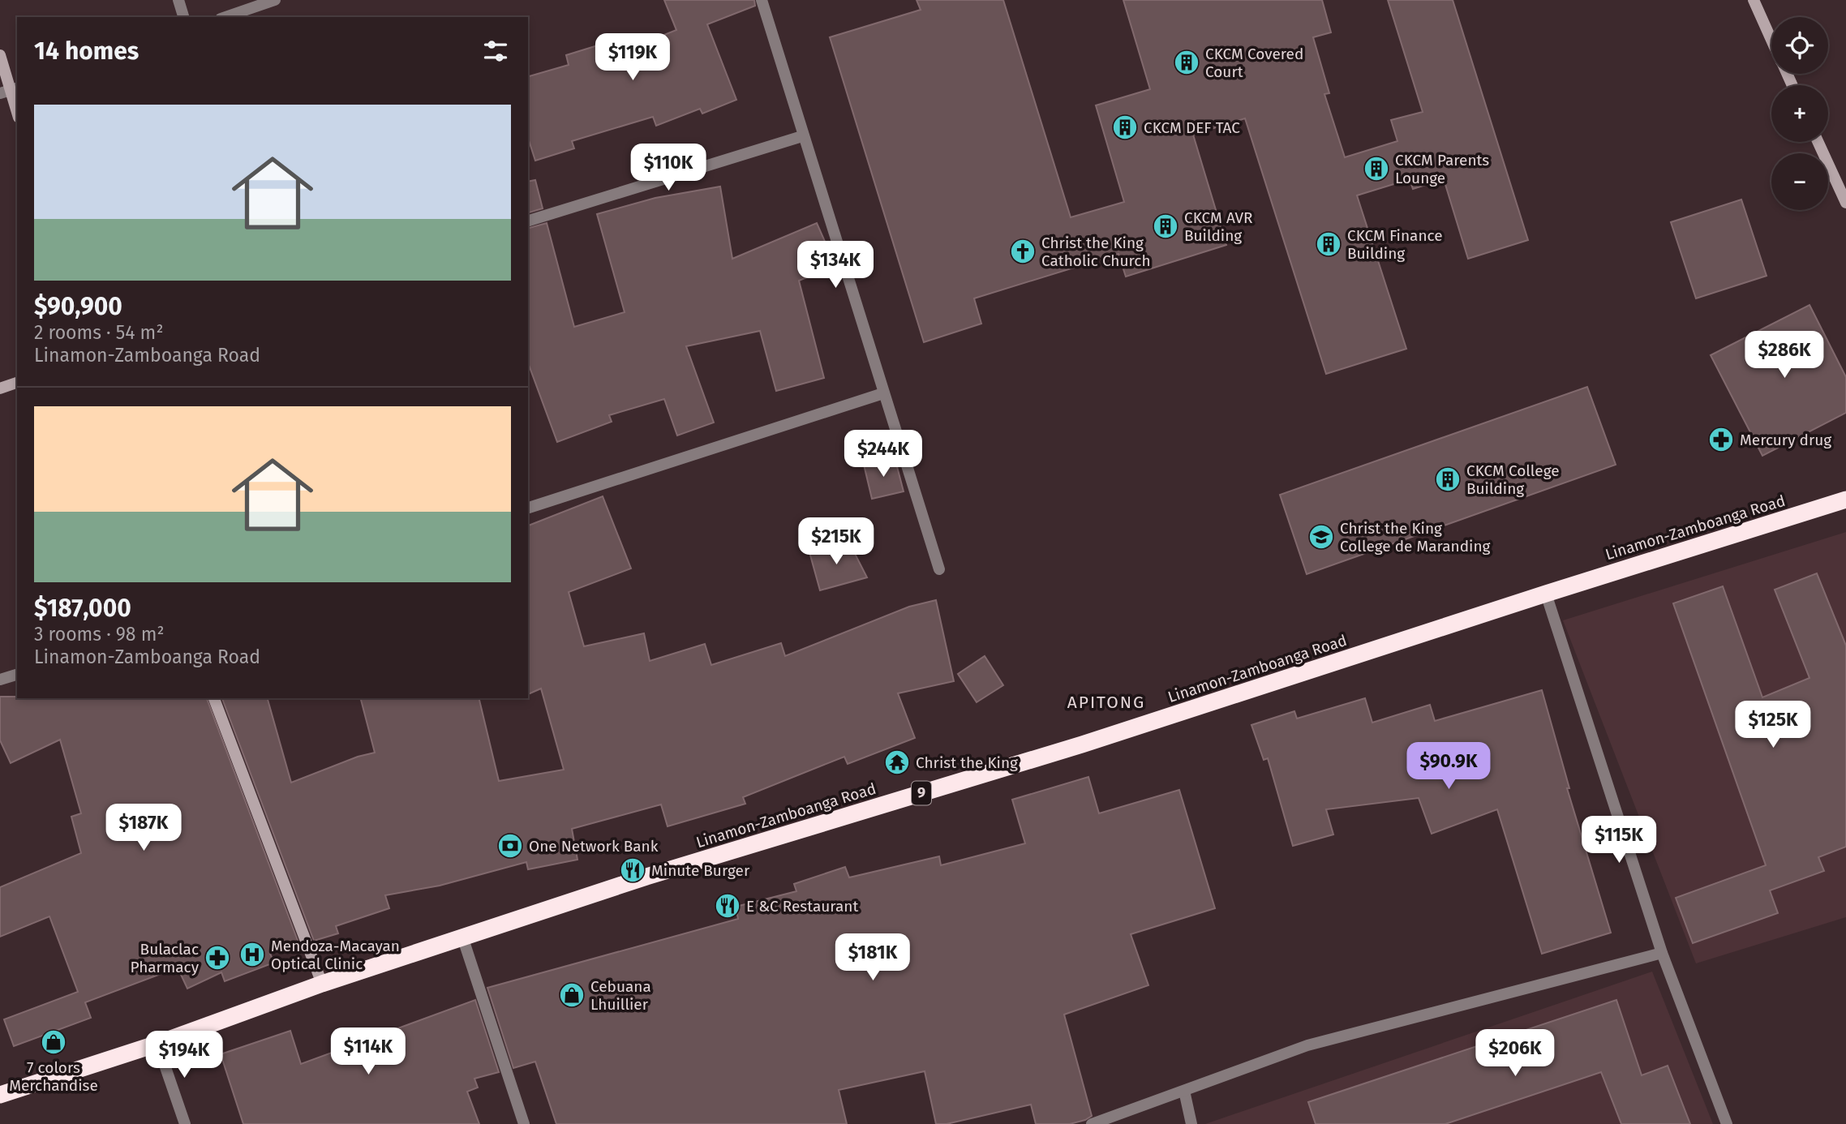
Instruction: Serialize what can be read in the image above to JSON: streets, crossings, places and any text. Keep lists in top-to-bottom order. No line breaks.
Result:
{"streets":{"highway":["Linamon-Zamboanga Road","9"]},"districts":["APITONG"],"places":{"building":["CKCM Covered Court","CKCM DEF TAC","CKCM Parents Lounge","CKCM AVR Building","CKCM Finance Building","CKCM College Building"],"church":["Christ the King Catholic Church"],"pharmacy":["Mercury drug","Bulaclac Pharmacy"],"school or university":["Christ the King College de Maranding"],"temple":["Christ the King"],"bank":["One Network Bank"],"restaurant":["Minute Burger","E &C Restaurant"],"hospital":["Mendoza-Macayan Optical Clinic"],"shop":["Cebuana Lhuillier","7 colors Merchandise"]},"page":{"map_buttons":["+","−"],"heading":"14 homes","price":["$119K","$110K","$134K","$286K","$244K","$215K","$125K","$90.9K","$187K","$115K","$181K","$114K","$206K","$194K"],"list":[{"name":"$90,900","note":"2 rooms · 54 m² · Linamon-Zamboanga Road"},{"name":"$187,000","note":"3 rooms · 98 m² · Linamon-Zamboanga Road"}]}}
